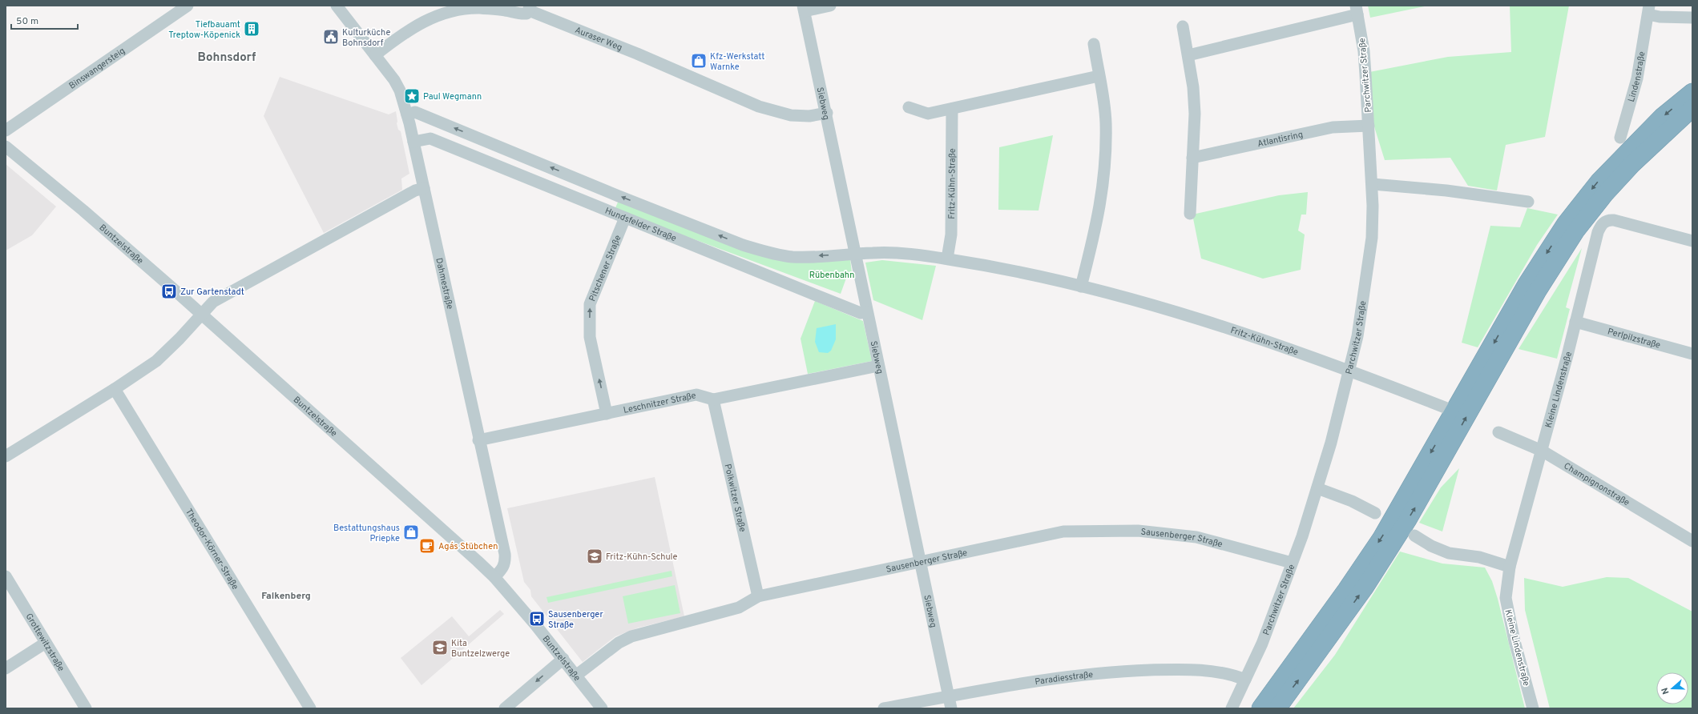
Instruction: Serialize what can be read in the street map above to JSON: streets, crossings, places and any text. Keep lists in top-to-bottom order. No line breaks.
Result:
{"streets":{"street":["Auraser Weg","Binswangersteig","Parchwitzer Straße","Lindenstraße","Siebweg","Atlantisring","Fritz-Kühn-Straße","Hundsfelder Straße","Buntzelstraße","Pitschener Straße","Dahmestraße","Perlpilzstraße","Kleine Lindenstraße","Leschnitzer Straße","Champignonstraße","Polkwitzer Straße","Sausenberger Straße","Theodor-Körner-Straße","Grottewitzstraße","Paradiesstraße"]},"crossings":[["Auraser Weg","Siebweg"],["Auraser Weg","Dahmestraße"],["Parchwitzer Straße","Atlantisring"],["Parchwitzer Straße","Fritz-Kühn-Straße"],["Parchwitzer Straße","Sausenberger Straße"],["Parchwitzer Straße","Paradiesstraße"],["Siebweg","Fritz-Kühn-Straße"],["Siebweg","Hundsfelder Straße"],["Siebweg","Leschnitzer Straße"],["Siebweg","Sausenberger Straße"],["Siebweg","Paradiesstraße"],["Fritz-Kühn-Straße","Hundsfelder Straße"],["Hundsfelder Straße","Pitschener Straße"],["Hundsfelder Straße","Dahmestraße"],["Buntzelstraße","Dahmestraße"],["Buntzelstraße","Sausenberger Straße"],["Pitschener Straße","Leschnitzer Straße"],["Dahmestraße","Leschnitzer Straße"],["Perlpilzstraße","Kleine Lindenstraße"],["Kleine Lindenstraße","Champignonstraße"],["Leschnitzer Straße","Polkwitzer Straße"],["Polkwitzer Straße","Sausenberger Straße"]],"one_way":["Pitschener Straße"],"districts":["Bohnsdorf","Falkenberg"],"parks":["Rübenbahn"],"places":{"building":["Tiefbauamt Treptow-Köpenick"],"public building":["Kulturküche Bohnsdorf"],"shop":["Kfz-Werkstatt Warnke","Bestattungshaus Priepke"],"place":["Paul Wegmann"],"bus stop":["Zur Gartenstadt","Sausenberger Straße"],"cafe":["Aga´s Stübchen"],"school or university":["Fritz-Kühn-Schule","Kita Buntzelzwerge"]},"scale_bar":"50 m","north":"left"}
